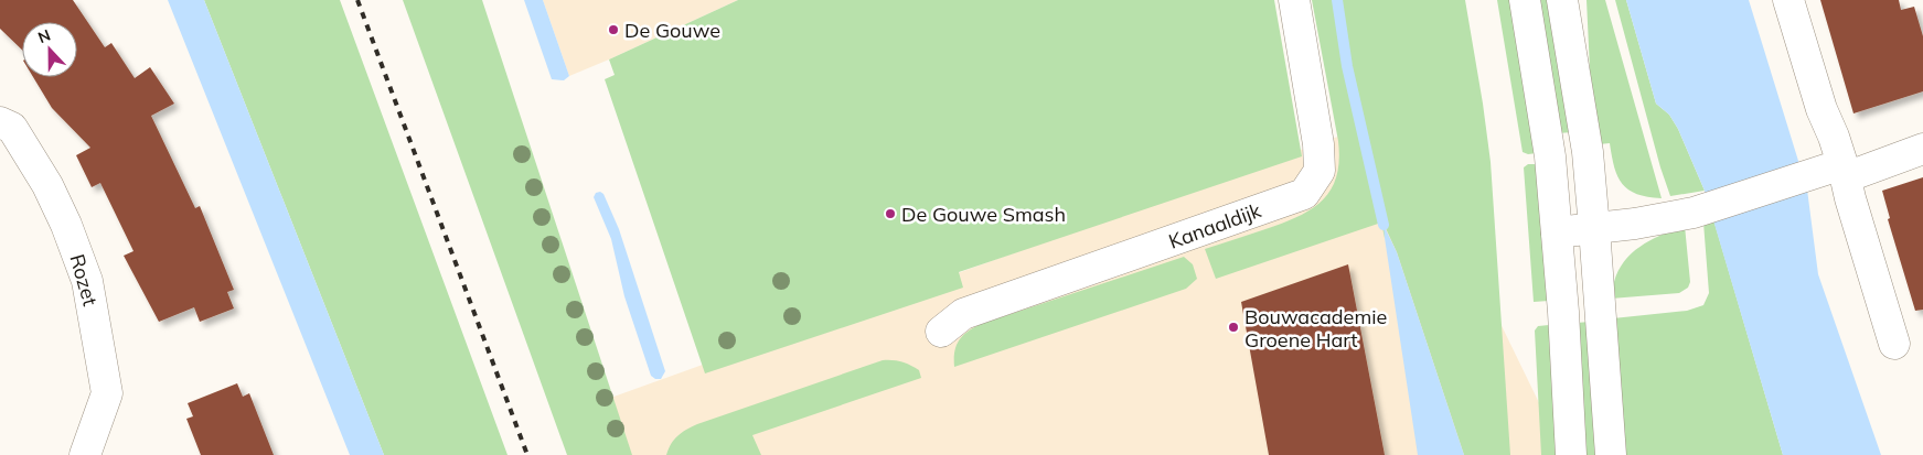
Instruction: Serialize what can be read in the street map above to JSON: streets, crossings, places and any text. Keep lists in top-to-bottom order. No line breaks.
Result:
{"streets":{"street":["Kanaaldijk","Rozet"]},"places":["De Gouwe","De Gouwe Smash","Bouwacademie Groene Hart"],"north":"top"}
